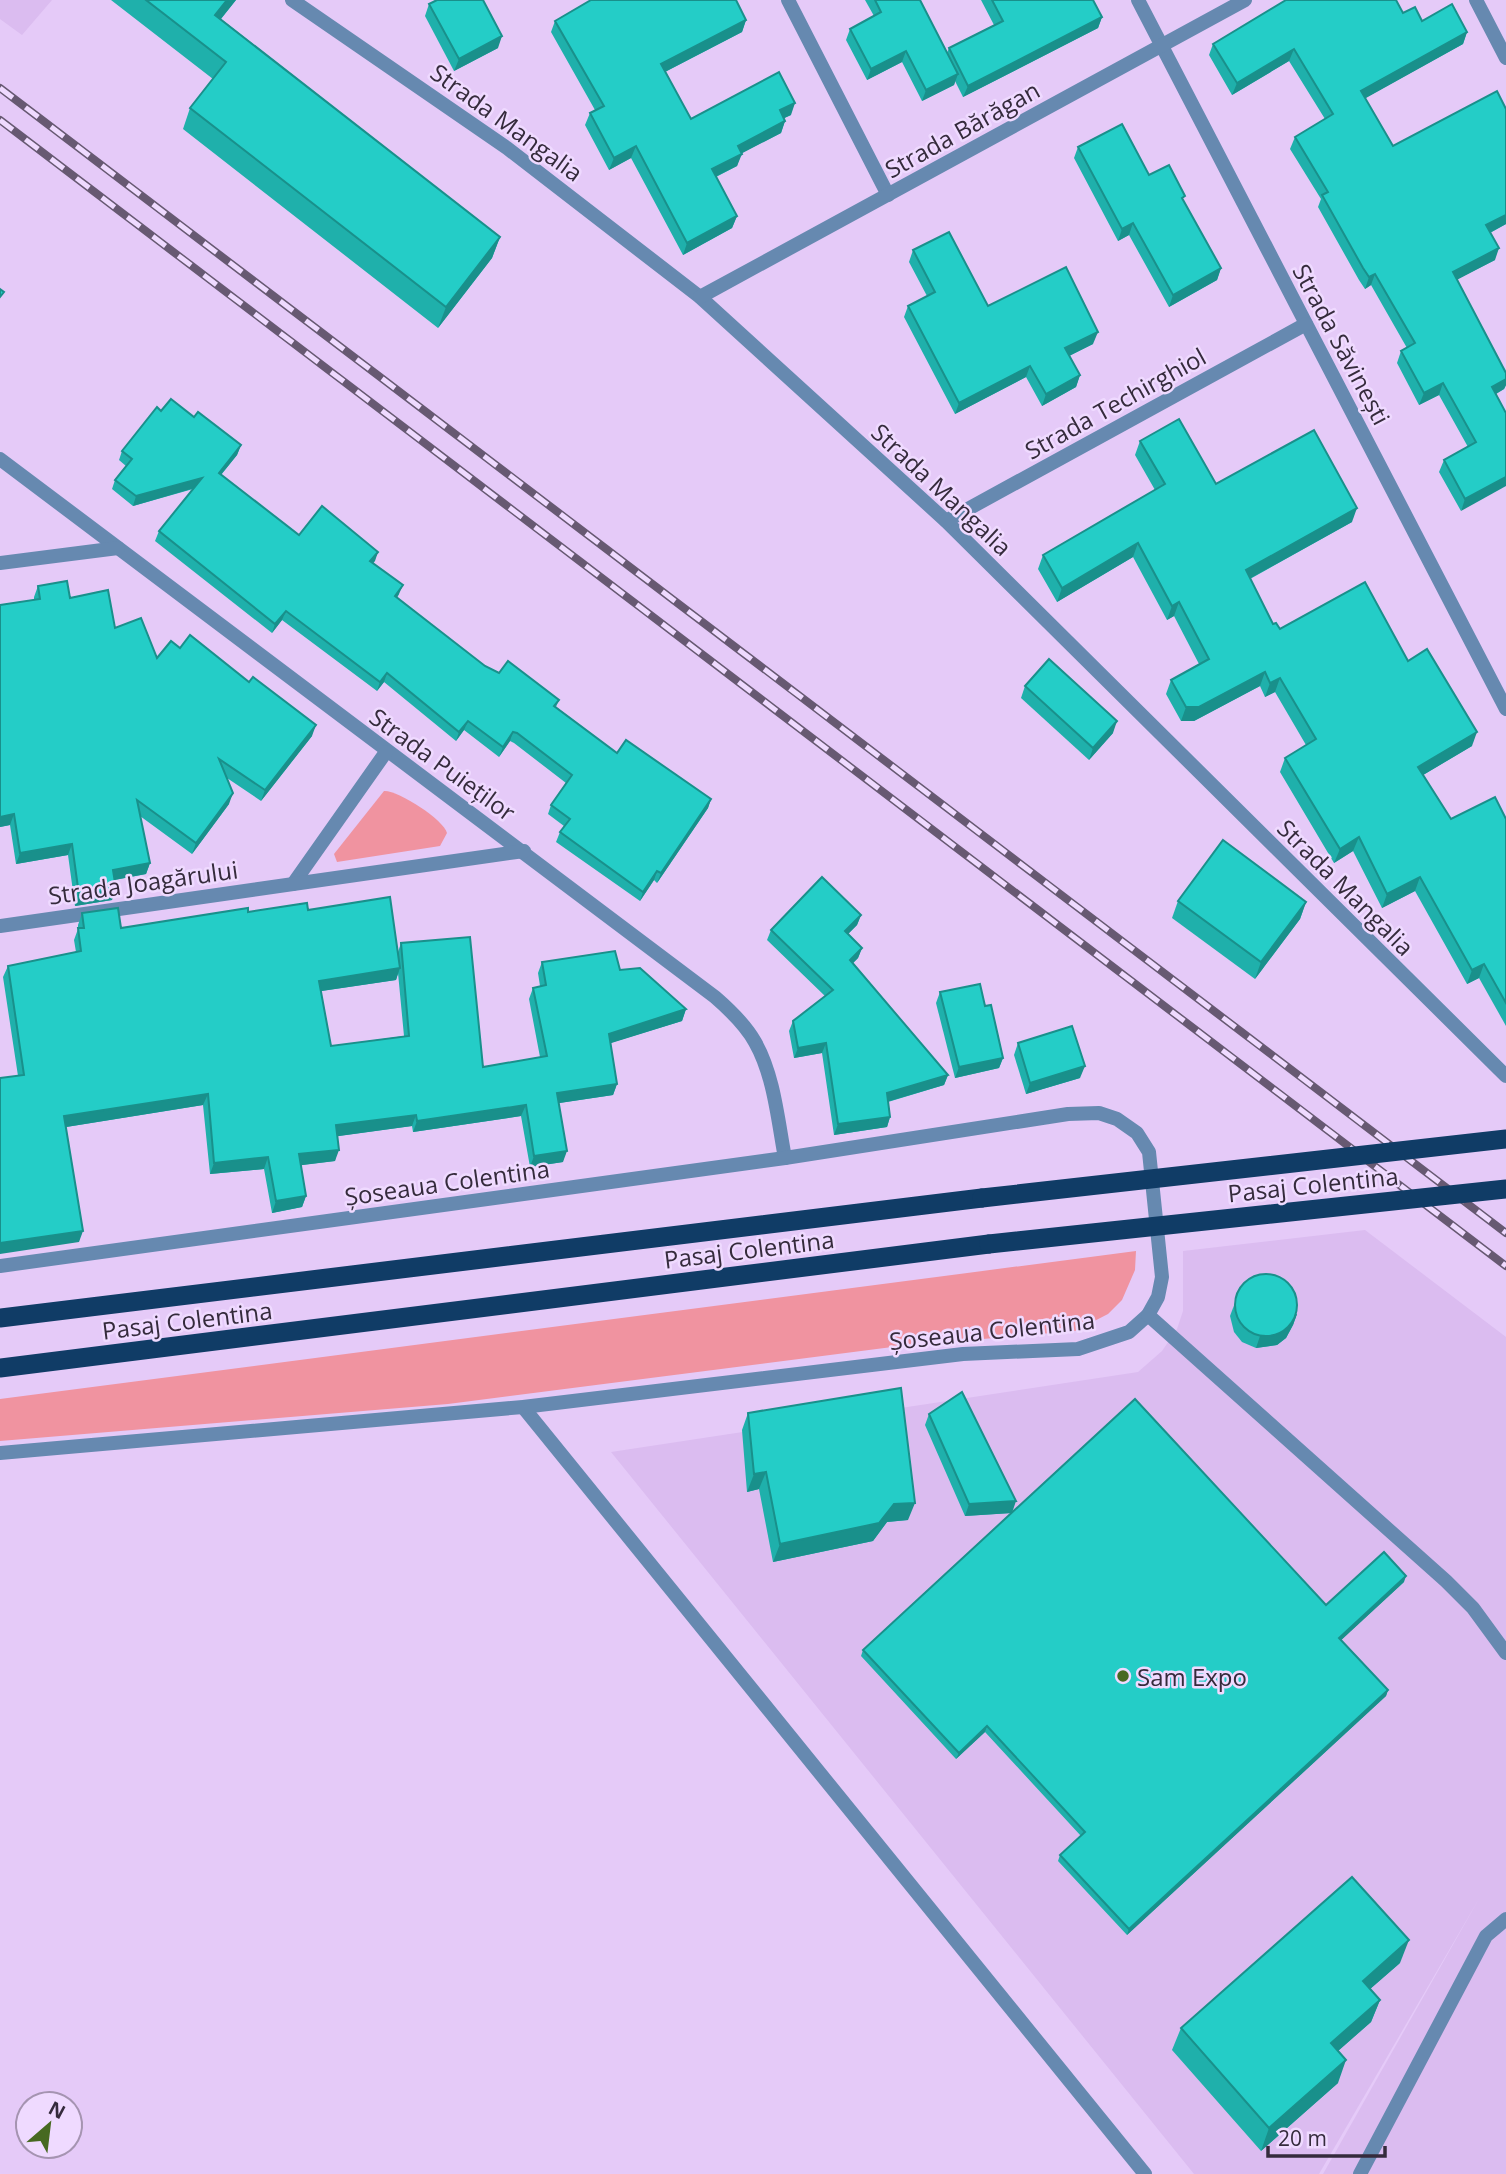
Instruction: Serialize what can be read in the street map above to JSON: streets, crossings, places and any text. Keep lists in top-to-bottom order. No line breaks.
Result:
{"streets":{"highway":["Pasaj Colentina"],"street":["Strada Mangalia","Strada Bărăgan","Strada Săvinești","Strada Techirghiol","Strada Puieților","Strada Joagărului","Șoseaua Colentina"]},"crossings":[["Strada Mangalia","Strada Bărăgan"],["Strada Mangalia","Strada Techirghiol"],["Strada Bărăgan","Strada Săvinești"],["Strada Săvinești","Strada Techirghiol"],["Strada Puieților","Strada Joagărului"],["Strada Puieților","Șoseaua Colentina"]],"places":["Sam Expo"],"scale_bar":"20 m","north":"top right"}
